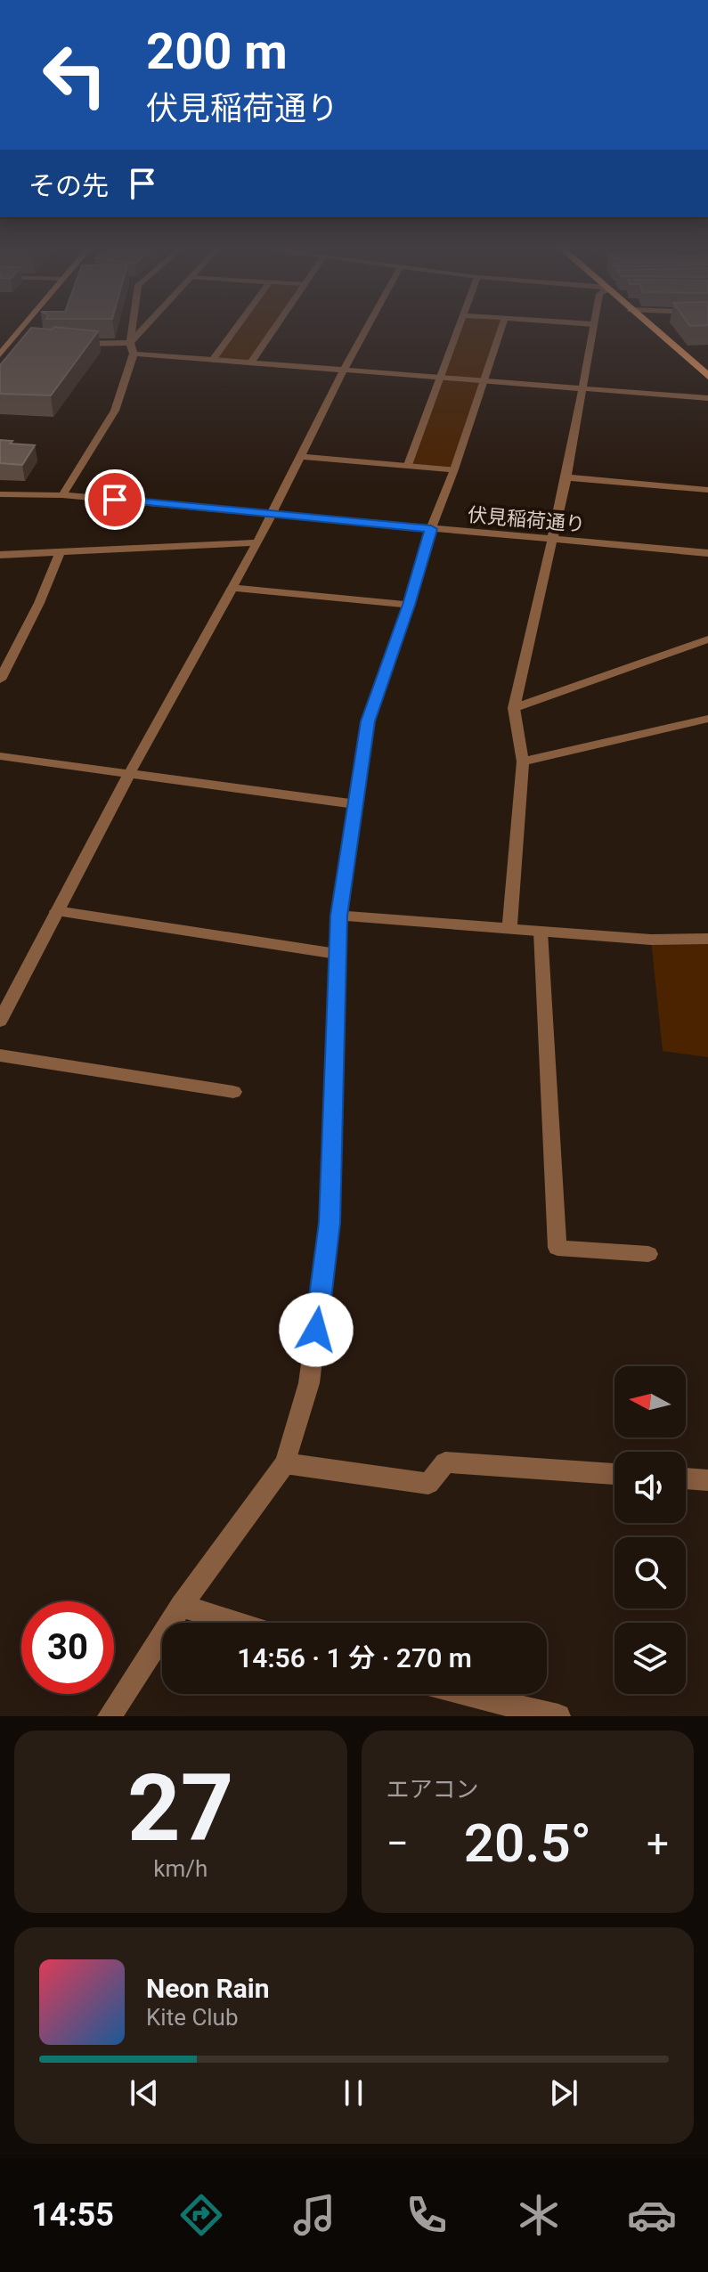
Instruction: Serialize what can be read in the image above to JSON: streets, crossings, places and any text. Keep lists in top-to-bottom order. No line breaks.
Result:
{"streets":{"street":["伏見稲荷通り"]},"north":"left","page":{"turn":["200 m","伏見稲荷通り"],"then":"その先","limit":"30","trip":"14:56 · 1 分 · 270 m","tile":[["27","km/h"],"エアコン"],"heat":["−","20.5°","+"],"song":["Neon Rain","Kite Club"],"tabs":"14:55"}}
